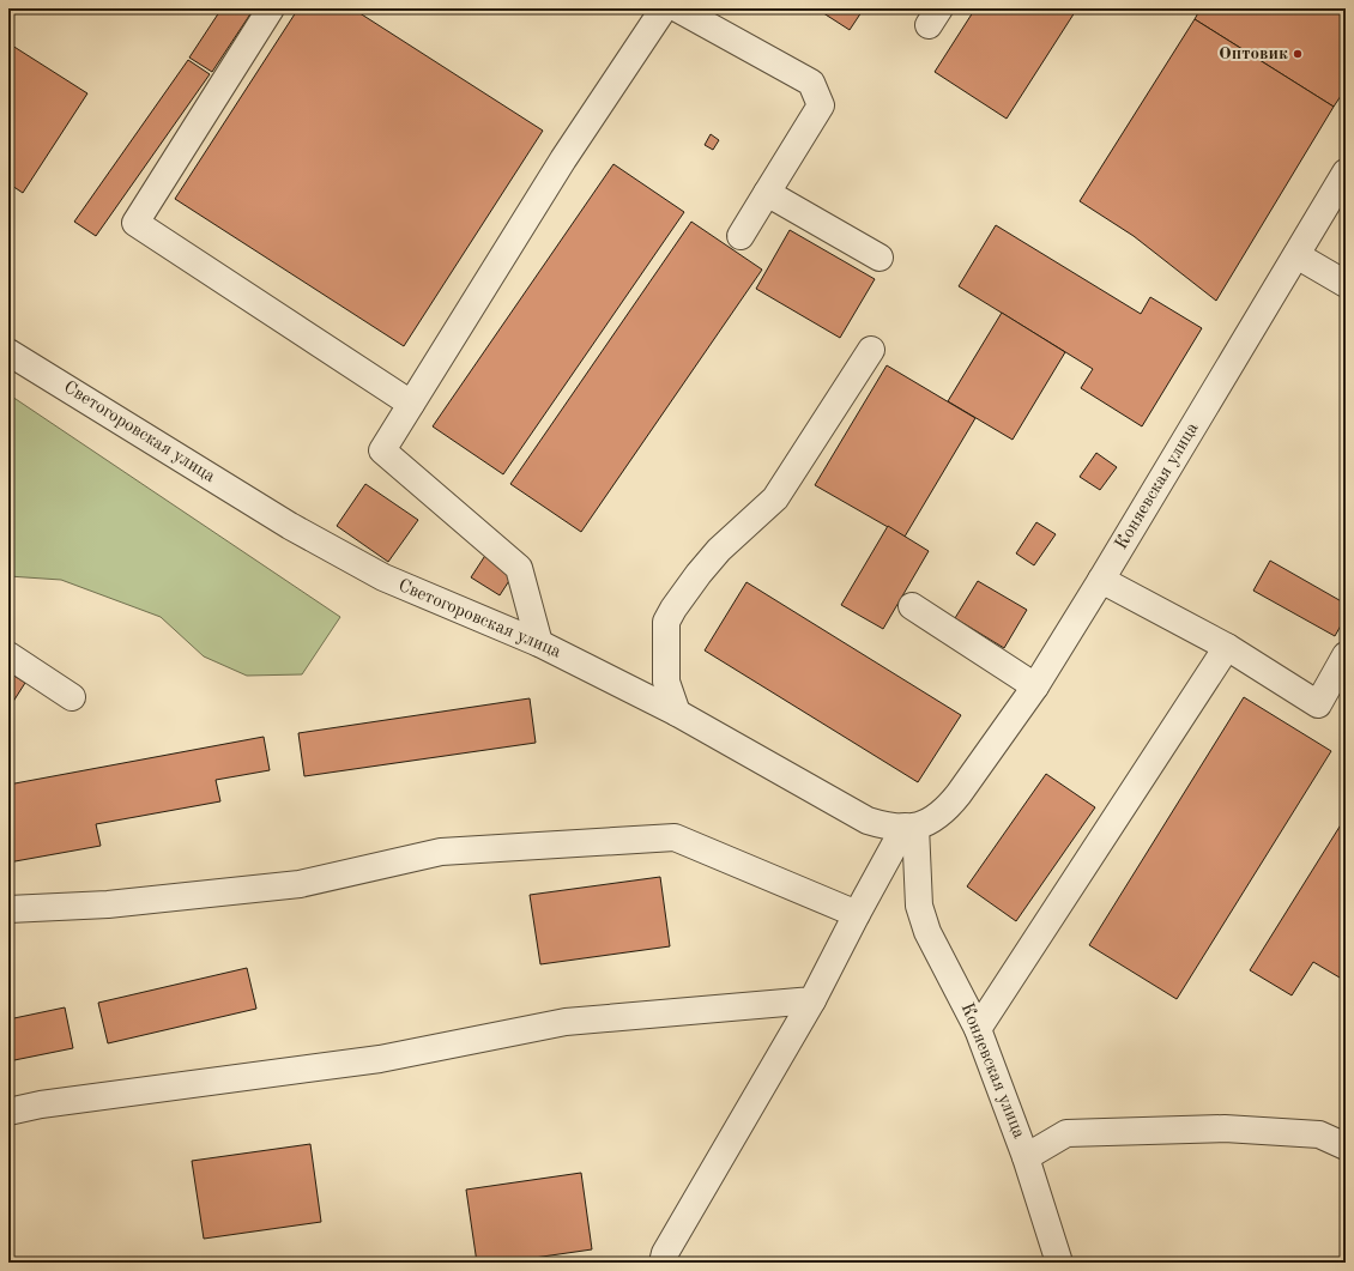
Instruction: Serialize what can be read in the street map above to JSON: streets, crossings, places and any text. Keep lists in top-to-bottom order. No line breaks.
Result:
{"streets":{"street":["Светогоровская улица","Коняевская улица"]},"crossings":[["Светогоровская улица","Коняевская улица"]],"places":["Оптовик"]}
